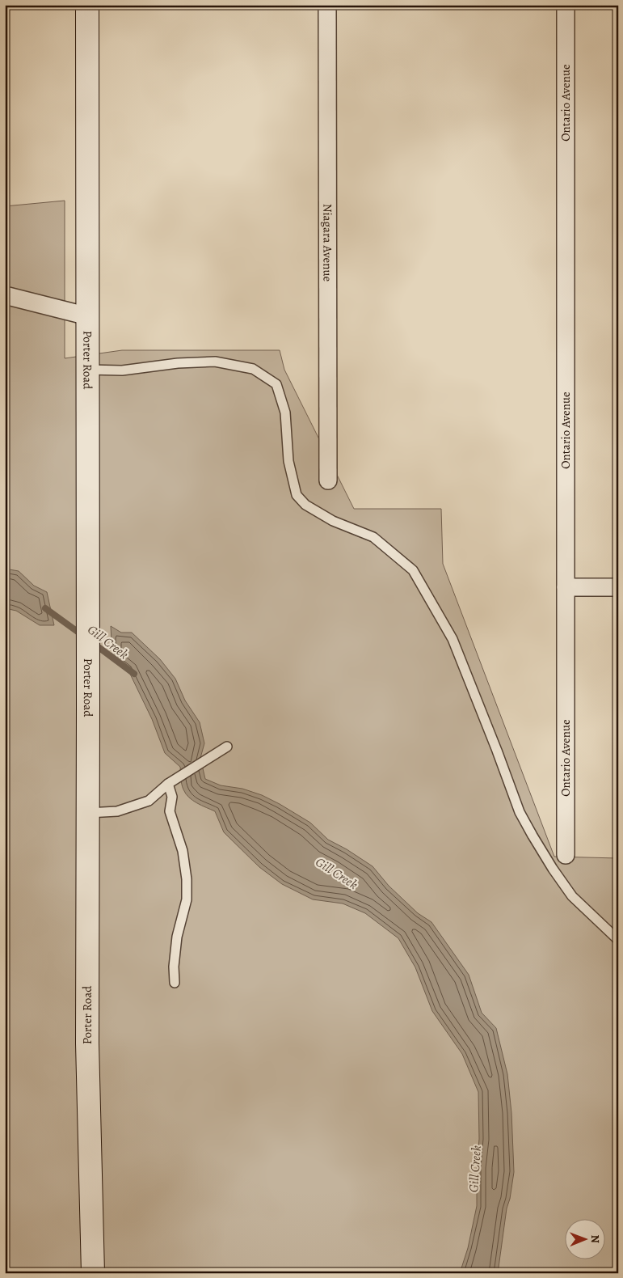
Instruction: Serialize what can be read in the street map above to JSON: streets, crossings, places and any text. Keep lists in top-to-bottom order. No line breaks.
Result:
{"streets":{"main road":["Porter Road"],"street":["Ontario Avenue","Niagara Avenue"]},"water":["Gill Creek"],"north":"right"}
